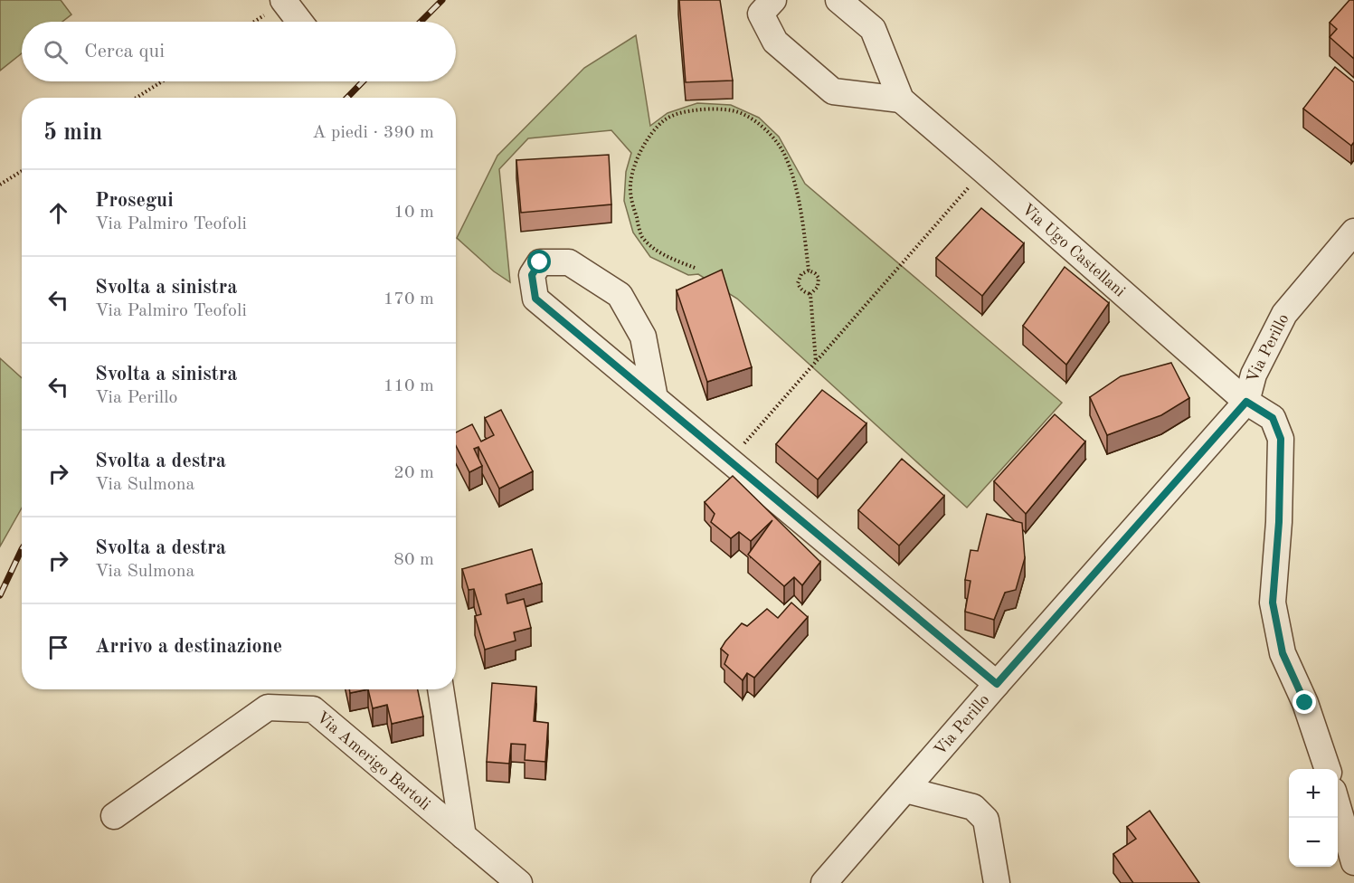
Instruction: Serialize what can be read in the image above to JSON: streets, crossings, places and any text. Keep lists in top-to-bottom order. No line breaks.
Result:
{"streets":{"street":["Via Ugo Castellani","Via Perillo","Via Amerigo Bartoli"]},"crossings":[["Via Ugo Castellani","Via Perillo"]],"page":{"search":"Cerca qui","heading":["5 min","A piedi · 390 m"],"list":[["Prosegui","Via Palmiro Teofoli","10 m"],["Svolta a sinistra","Via Palmiro Teofoli","170 m"],["Svolta a sinistra","Via Perillo","110 m"],["Svolta a destra","Via Sulmona","20 m"],["Svolta a destra","Via Sulmona","80 m"],"Arrivo a destinazione"],"map_buttons":["+","−"]}}
